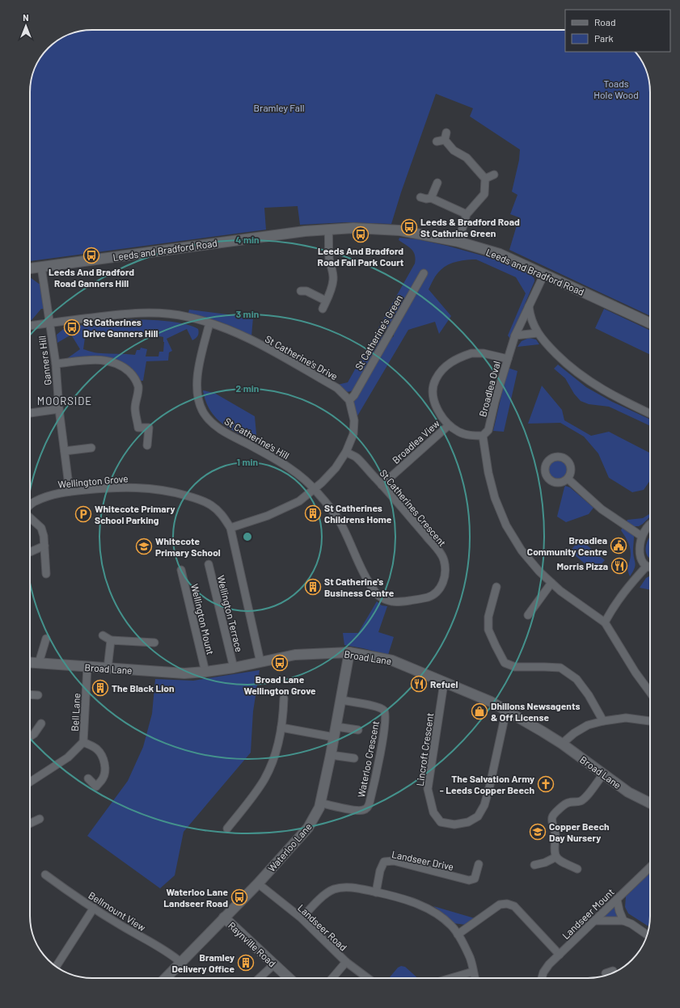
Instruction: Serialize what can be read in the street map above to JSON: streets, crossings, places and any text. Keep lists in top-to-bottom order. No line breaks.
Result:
{"streets":{"street":["Leeds and Bradford Road","St Catherine's Green","St Catherine's Drive","Ganners Hill","Broadlea Oval","St Catherine's Hill","Broadlea View","Wellington Grove","St Catherines Crescent","Wellington Terrace","Wellington Mount","Broad Lane","Bell Lane","Lincroft Crescent","Waterloo Crescent","Waterloo Lane","Landseer Drive","Bellmount View","Landseer Mount","Landseer Road","Raynville Road"]},"crossings":[["Leeds and Bradford Road","Ganners Hill"],["St Catherine's Green","St Catherine's Drive"],["St Catherine's Drive","Ganners Hill"],["St Catherine's Drive","St Catherine's Hill"],["Ganners Hill","Wellington Grove"],["Broadlea Oval","Broadlea View"],["St Catherine's Hill","St Catherines Crescent"],["Broadlea View","St Catherines Crescent"],["Wellington Grove","Broad Lane"],["Wellington Terrace","Broad Lane"],["Wellington Mount","Broad Lane"],["Broad Lane","Bell Lane"],["Broad Lane","Lincroft Crescent"],["Broad Lane","Waterloo Lane"],["Waterloo Crescent","Waterloo Lane"],["Waterloo Lane","Bellmount View"],["Waterloo Lane","Landseer Road"],["Waterloo Lane","Raynville Road"]],"districts":["MOORSIDE"],"parks":["Toads Hole Wood","Bramley Fall"],"places":{"bus stop":["Leeds & Bradford Road St Cathrine Green","Leeds And Bradford Road Fall Park Court","Leeds And Bradford Road Ganners Hill","St Catherines Drive Ganners Hill","Broad Lane Wellington Grove","Waterloo Lane Landseer Road"],"building":["St Catherines Childrens Home","St Catherine's Business Centre","The Black Lion","Bramley Delivery Office"],"parking":["Whitecote Primary School Parking"],"public building":["Broadlea Community Centre"],"school or university":["Whitecote Primary School","Copper Beech Day Nursery"],"restaurant":["Morris Pizza","Refuel"],"shop":["Dhillons Newsagents & Off License"],"church":["The Salvation Army - Leeds Copper Beech"]},"legend":["Road","Park"],"north":"top","rings":["4 min","3 min","2 min","1 min"]}
